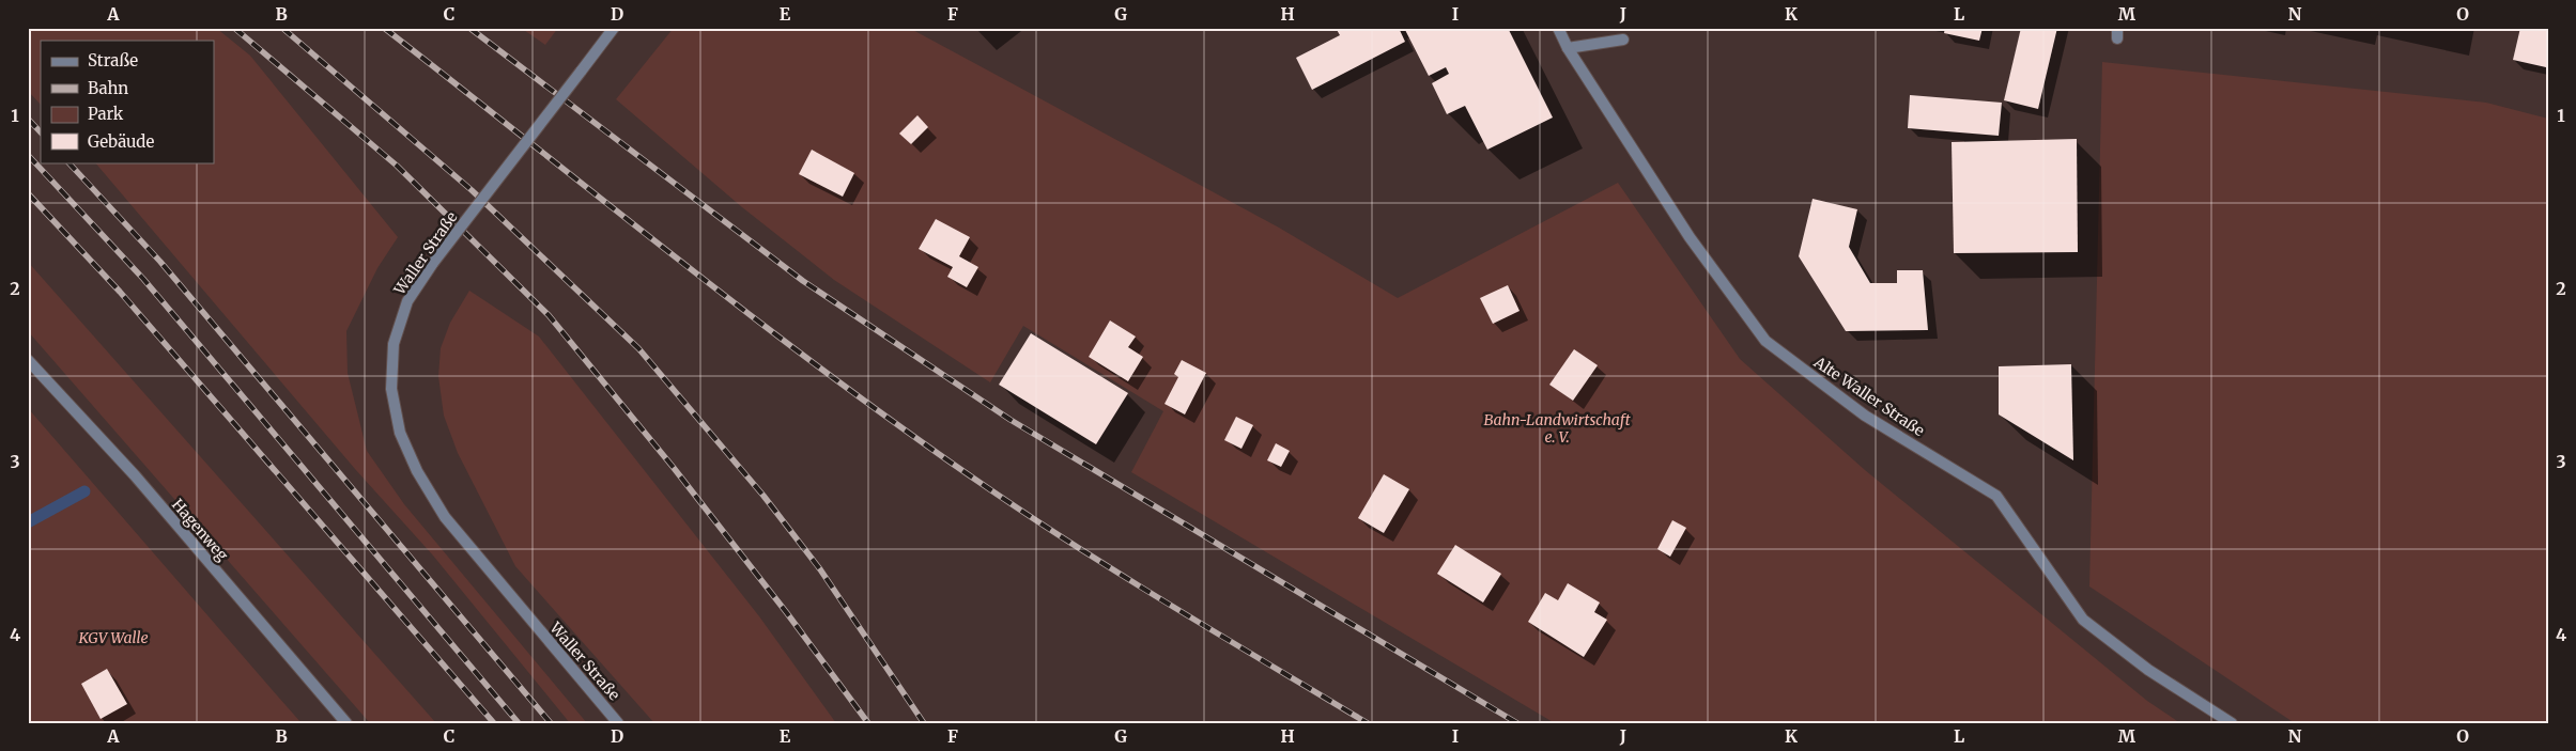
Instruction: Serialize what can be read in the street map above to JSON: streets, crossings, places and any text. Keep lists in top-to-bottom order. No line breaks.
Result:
{"streets":{"street":["Waller Straße","Alte Waller Straße","Hagenweg"]},"parks":["Bahn-Landwirtschaft e. V.","KGV Walle"],"legend":["Straße","Bahn","Park","Gebäude"],"grid":{"columns":["A","B","C","D","E","F","G","H","I","J","K","L","M","N","O"],"rows":["1","2","3","4"]}}
